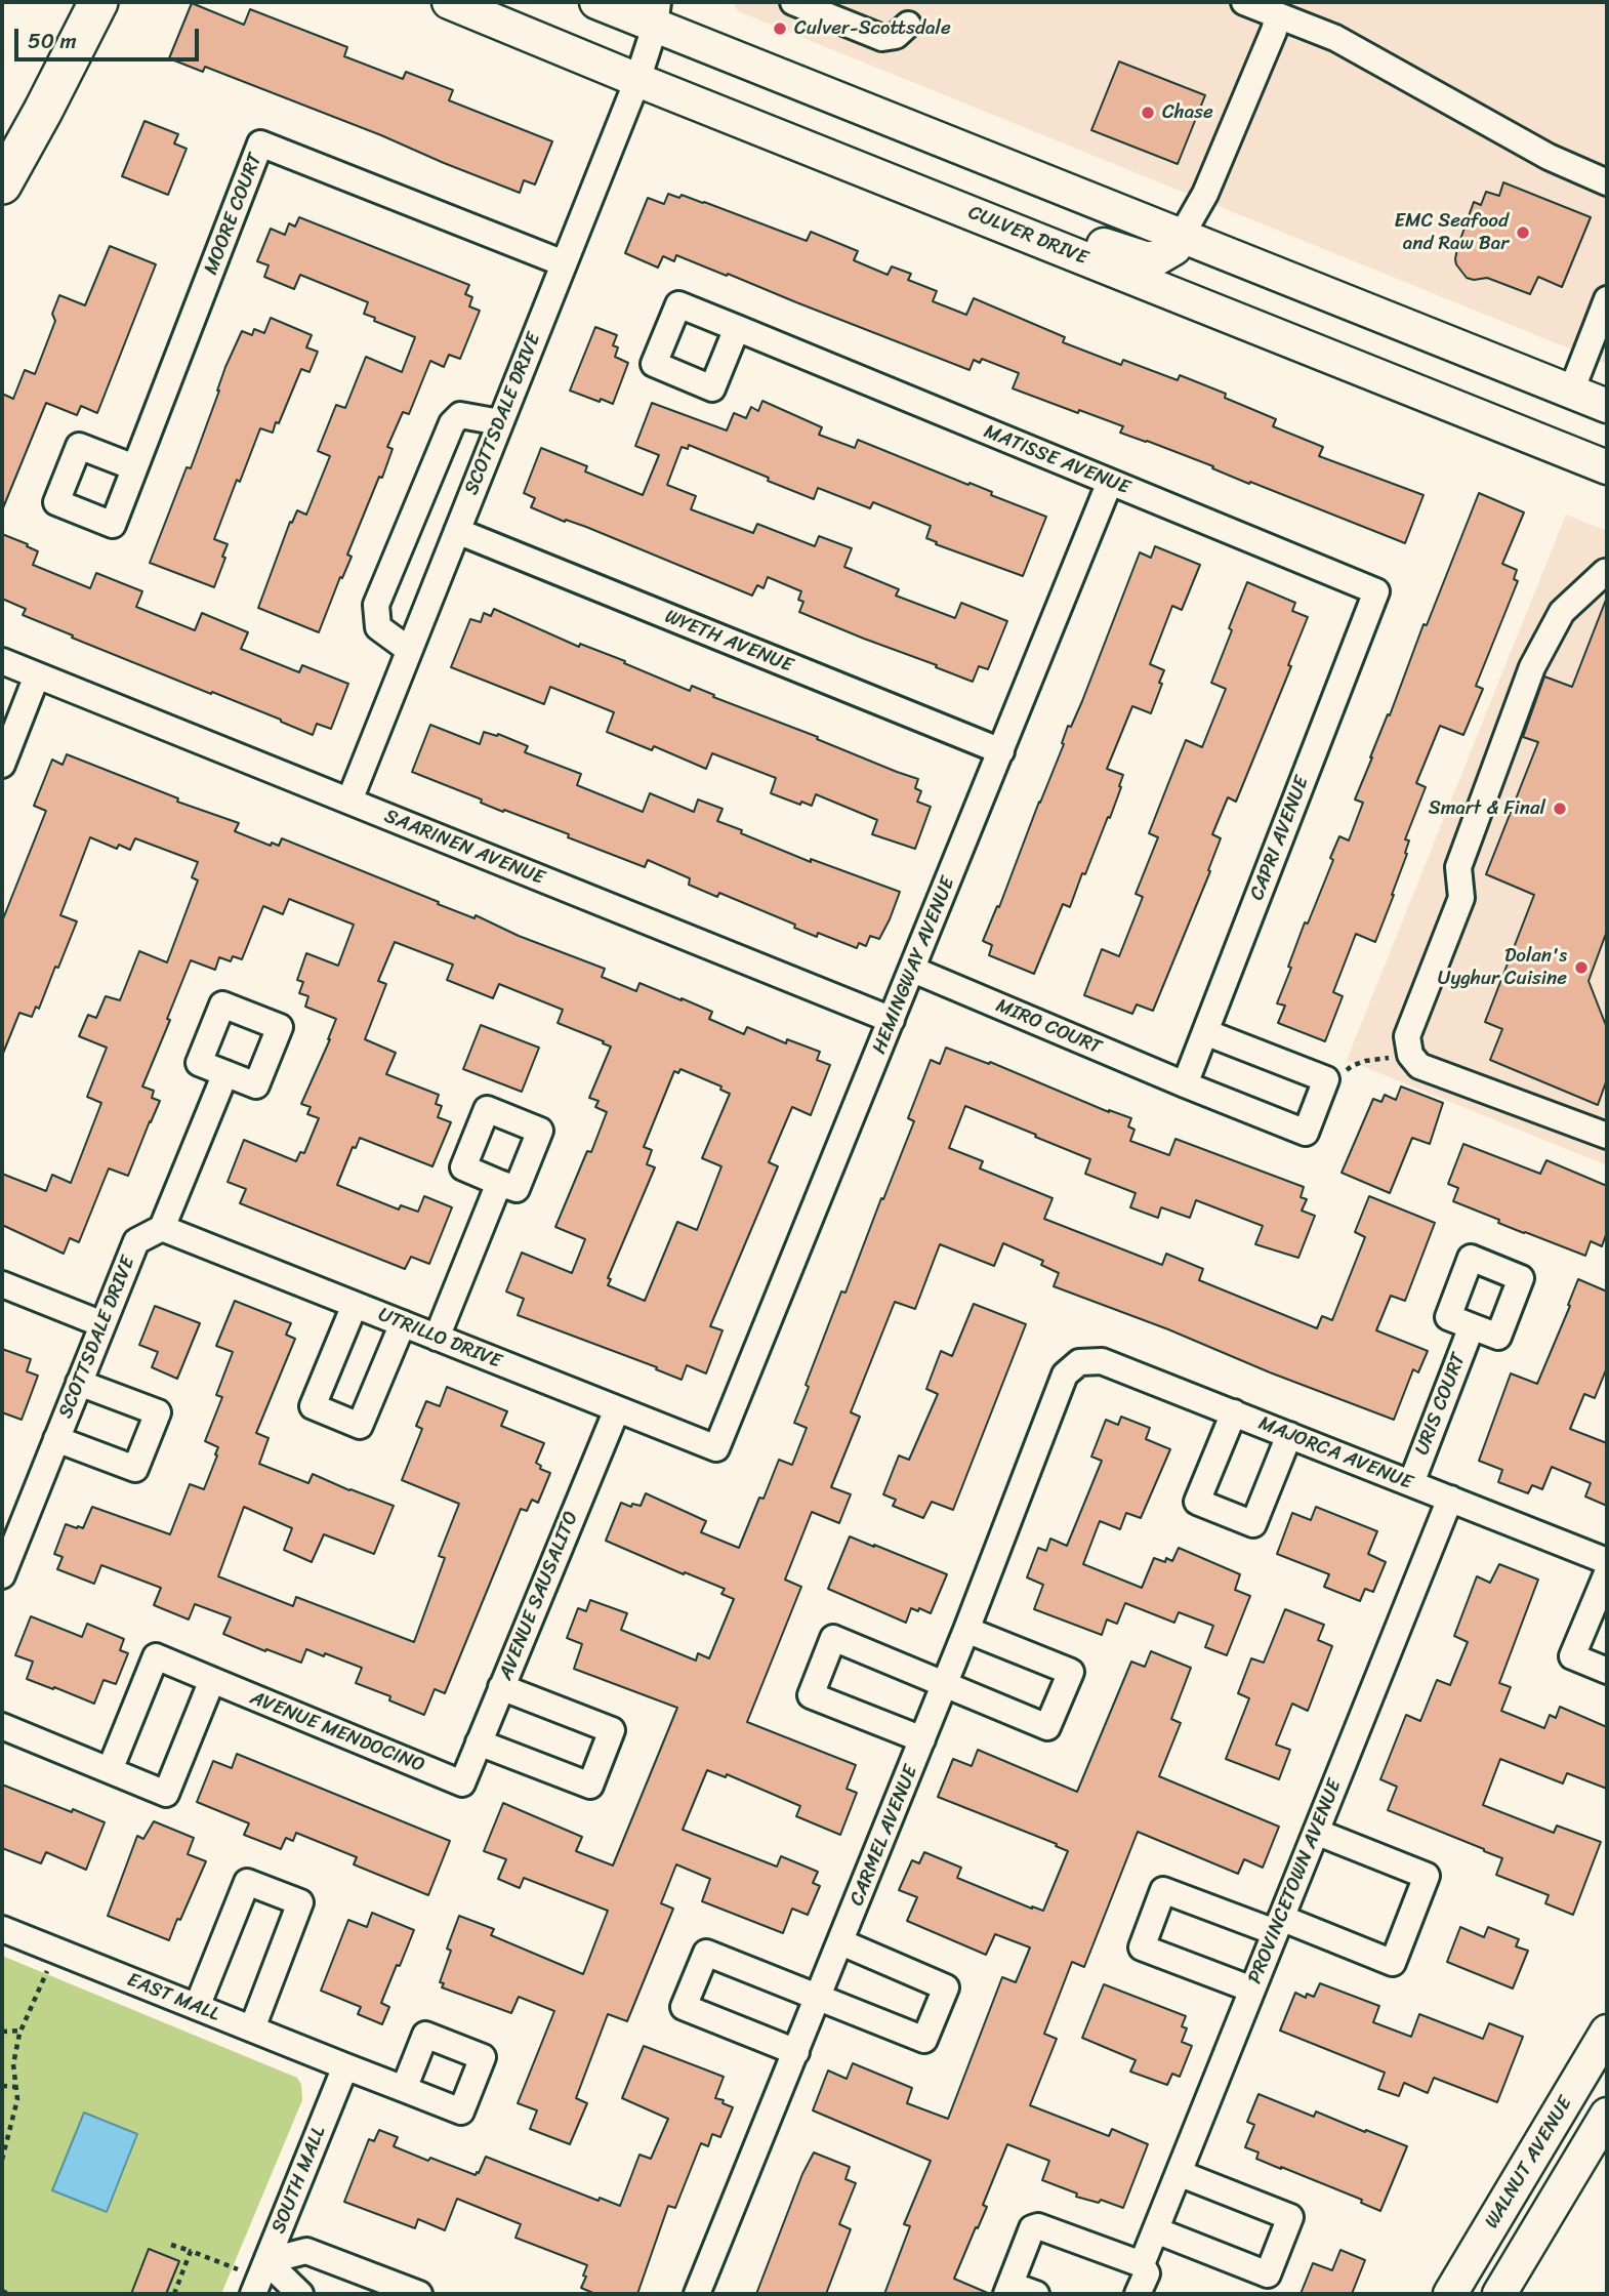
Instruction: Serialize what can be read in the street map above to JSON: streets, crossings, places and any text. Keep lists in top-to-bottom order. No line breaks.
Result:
{"streets":{"main road":["CULVER DRIVE","WALNUT AVENUE"],"street":["MOORE COURT","SCOTTSDALE DRIVE","MATISSE AVENUE","WYETH AVENUE","CAPRI AVENUE","SAARINEN AVENUE","HEMINGWAY AVENUE","MIRO COURT","UTRILLO DRIVE","URIS COURT","MAJORCA AVENUE","AVENUE SAUSALITO","AVENUE MENDOCINO","CARMEL AVENUE","PROVINCETOWN AVENUE","EAST MALL","SOUTH MALL"]},"crossings":[["MOORE COURT","SCOTTSDALE DRIVE"],["CULVER DRIVE","SCOTTSDALE DRIVE"],["SCOTTSDALE DRIVE","WYETH AVENUE"],["SCOTTSDALE DRIVE","SAARINEN AVENUE"],["SCOTTSDALE DRIVE","UTRILLO DRIVE"],["MATISSE AVENUE","CAPRI AVENUE"],["MATISSE AVENUE","HEMINGWAY AVENUE"],["WYETH AVENUE","HEMINGWAY AVENUE"],["CAPRI AVENUE","MIRO COURT"],["SAARINEN AVENUE","HEMINGWAY AVENUE"],["HEMINGWAY AVENUE","MIRO COURT"],["HEMINGWAY AVENUE","UTRILLO DRIVE"],["UTRILLO DRIVE","AVENUE SAUSALITO"],["URIS COURT","MAJORCA AVENUE"],["MAJORCA AVENUE","CARMEL AVENUE"],["MAJORCA AVENUE","PROVINCETOWN AVENUE"],["AVENUE SAUSALITO","AVENUE MENDOCINO"],["EAST MALL","SOUTH MALL"]],"places":["Culver-Scottsdale","Chase","EMC Seafood and Raw Bar","Smart & Final","Dolan's Uyghur Cuisine"],"scale_bar":"50 m"}
